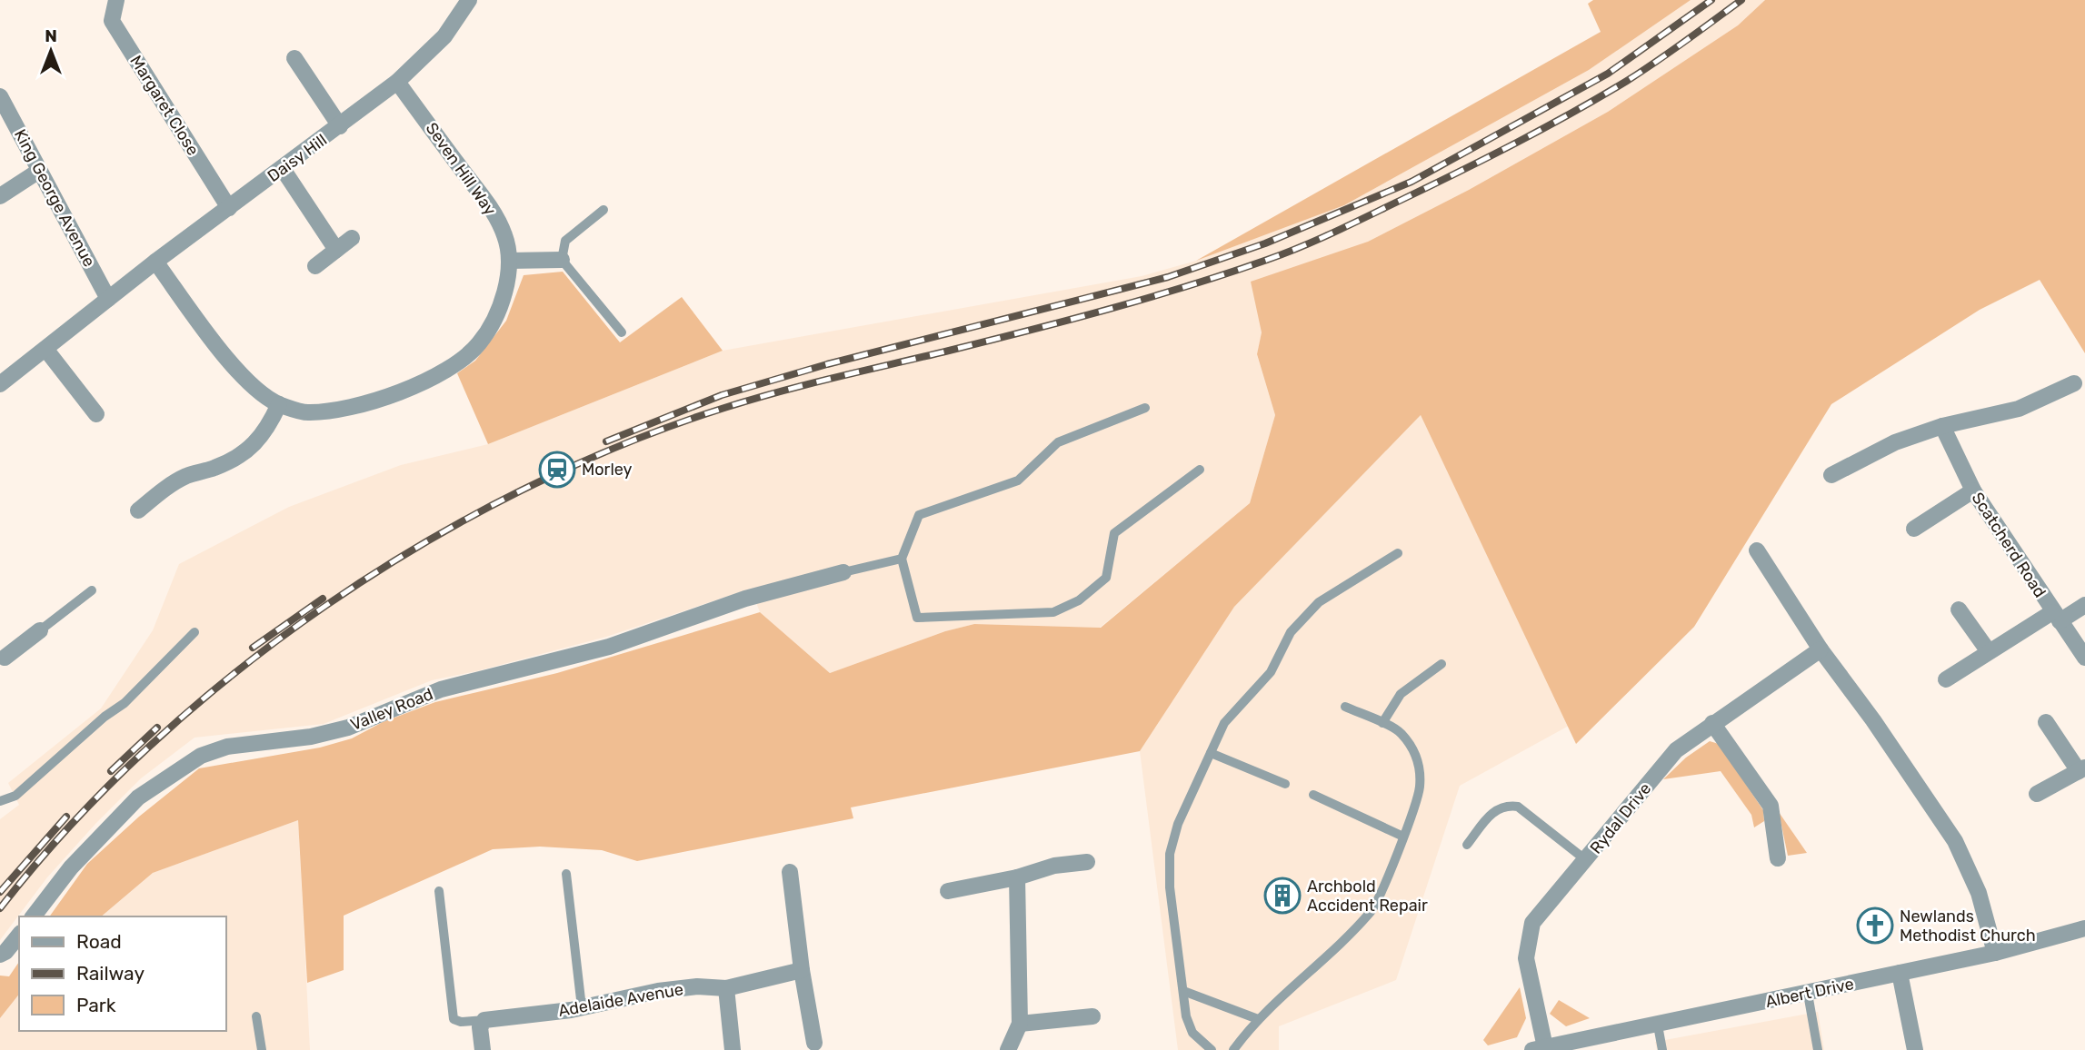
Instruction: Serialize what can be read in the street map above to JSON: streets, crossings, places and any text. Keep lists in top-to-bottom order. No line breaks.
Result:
{"streets":{"street":["Margaret Close","Daisy Hill","Seven Hill Way","King George Avenue","Scatcherd Road","Valley Road","Rydal Drive","Albert Drive","Adelaide Avenue"]},"crossings":[["Margaret Close","Daisy Hill"],["Daisy Hill","Seven Hill Way"],["Daisy Hill","King George Avenue"],["Rydal Drive","Albert Drive"]],"places":{"station":["Morley"],"building":["Archbold Accident Repair"],"church":["Newlands Methodist Church"]},"legend":["Road","Railway","Park"],"north":"top"}
